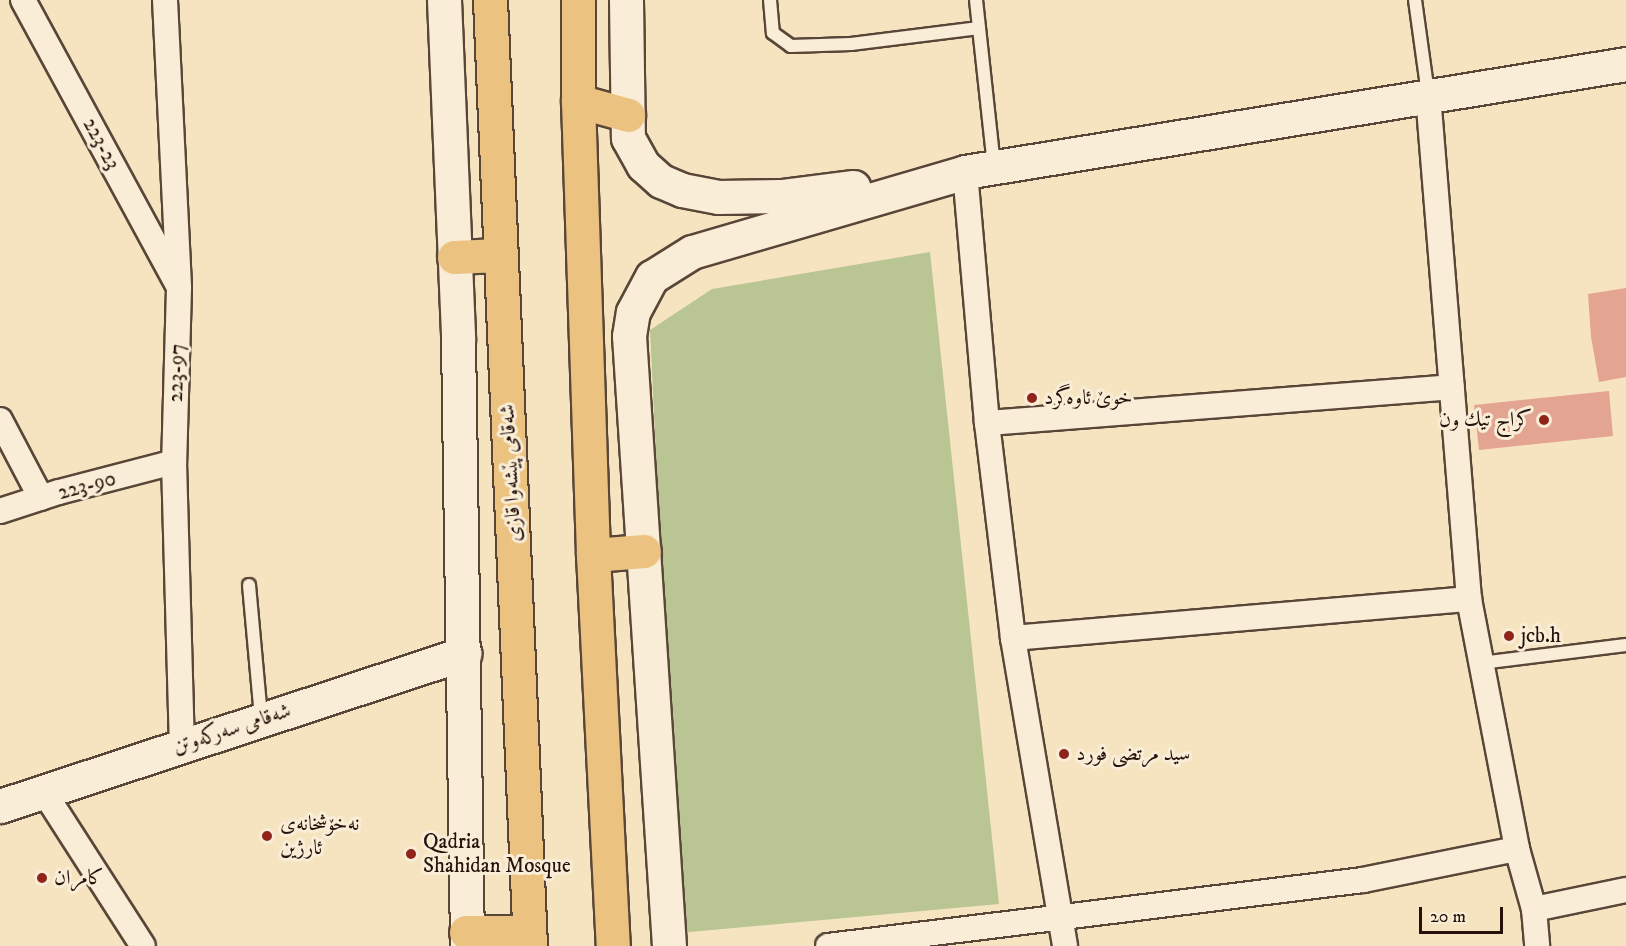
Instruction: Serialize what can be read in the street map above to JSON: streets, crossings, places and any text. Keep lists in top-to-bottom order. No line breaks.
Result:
{"streets":{"highway":["شەقامی پێشەوا قازی"],"street":["223-23","223-97","223-90","شەقامی سەرکەوتن"]},"crossings":[["223-23","223-97"],["223-97","223-90"],["223-97","شەقامی سەرکەوتن"]],"places":["خوێ ئاوەگرد","كراج تيك ون","jcb.h","سيد مرتضى فورد","نەخۆشخانەی ئارژین","Qadria Shahidan Mosque","كامران"],"scale_bar":"20 m"}
